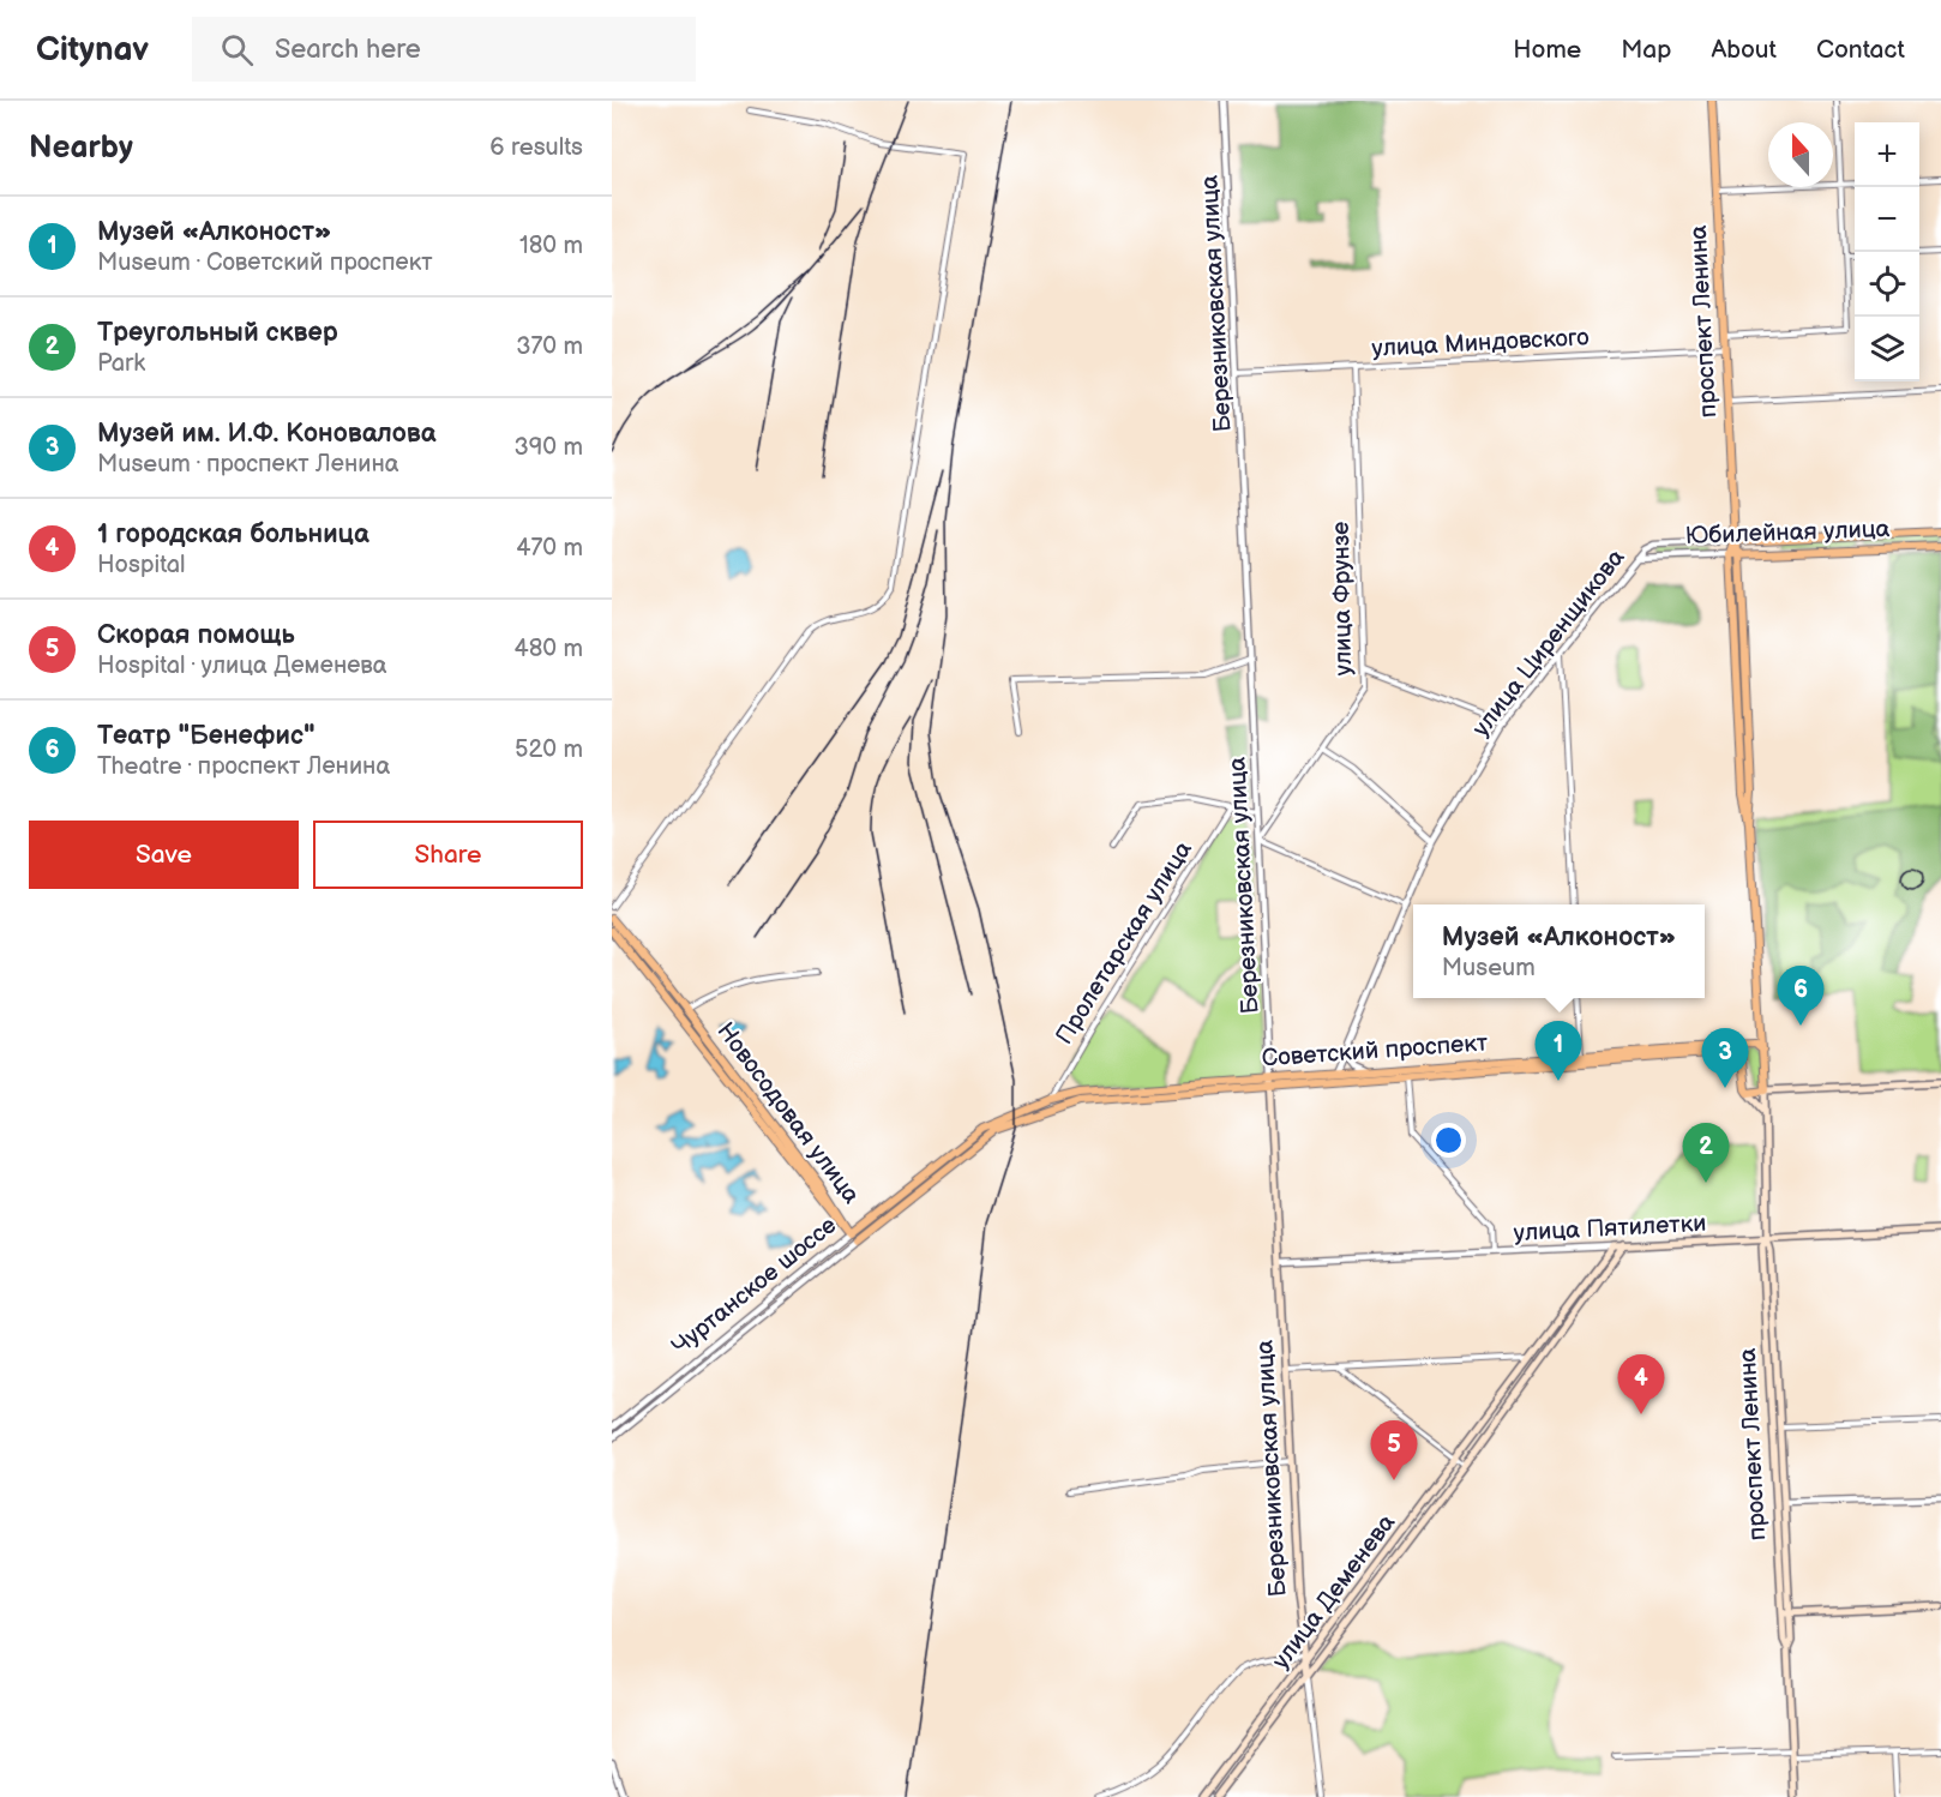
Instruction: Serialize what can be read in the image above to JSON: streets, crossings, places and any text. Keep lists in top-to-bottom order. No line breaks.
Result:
{"streets":{"main road":["Березниковская улица","проспект Ленина","Юбилейная улица","Советский проспект","Новосодовая улица","улица Пятилетки","Чуртанское шоссе","улица Деменева"],"street":["улица Миндовского","улица Фрунзе","улица Циренщикова","Пролетарская улица"]},"crossings":[["Березниковская улица","улица Миндовского"],["Березниковская улица","улица Фрунзе"],["Березниковская улица","Советский проспект"],["Березниковская улица","улица Пятилетки"],["Березниковская улица","улица Деменева"],["проспект Ленина","улица Миндовского"],["проспект Ленина","Юбилейная улица"],["проспект Ленина","улица Циренщикова"],["проспект Ленина","улица Пятилетки"],["улица Миндовского","улица Фрунзе"],["Юбилейная улица","улица Циренщикова"],["улица Циренщикова","Советский проспект"],["Пролетарская улица","Советский проспект"],["Советский проспект","Чуртанское шоссе"],["Новосодовая улица","Чуртанское шоссе"],["улица Пятилетки","улица Деменева"]],"north":"top","page":{"header":"Citynav","search":"Search here","nav":["Home","Map","About","Contact"],"heading":["Nearby","6 results"],"map_buttons":["+","−"],"list":[{"mark":"1","name":"Музей «Алконост»","note":"Museum · Советский проспект","value":"180 m"},{"mark":"2","name":"Треугольный сквер","note":"Park","value":"370 m"},{"mark":"3","name":"Музей им. И.Ф. Коновалова","note":"Museum · проспект Ленина","value":"390 m"},{"mark":"4","name":"1 городская больница","note":"Hospital","value":"470 m"},{"mark":"5","name":"Скорая помощь","note":"Hospital · улица Деменева","value":"480 m"},{"mark":"6","name":"Театр \"Бенефис\"","note":"Theatre · проспект Ленина","value":"520 m"}],"buttons":["Save","Share"],"popup":["Музей «Алконост»","Museum"],"pins":["6","1","3","2","4","5"]}}
